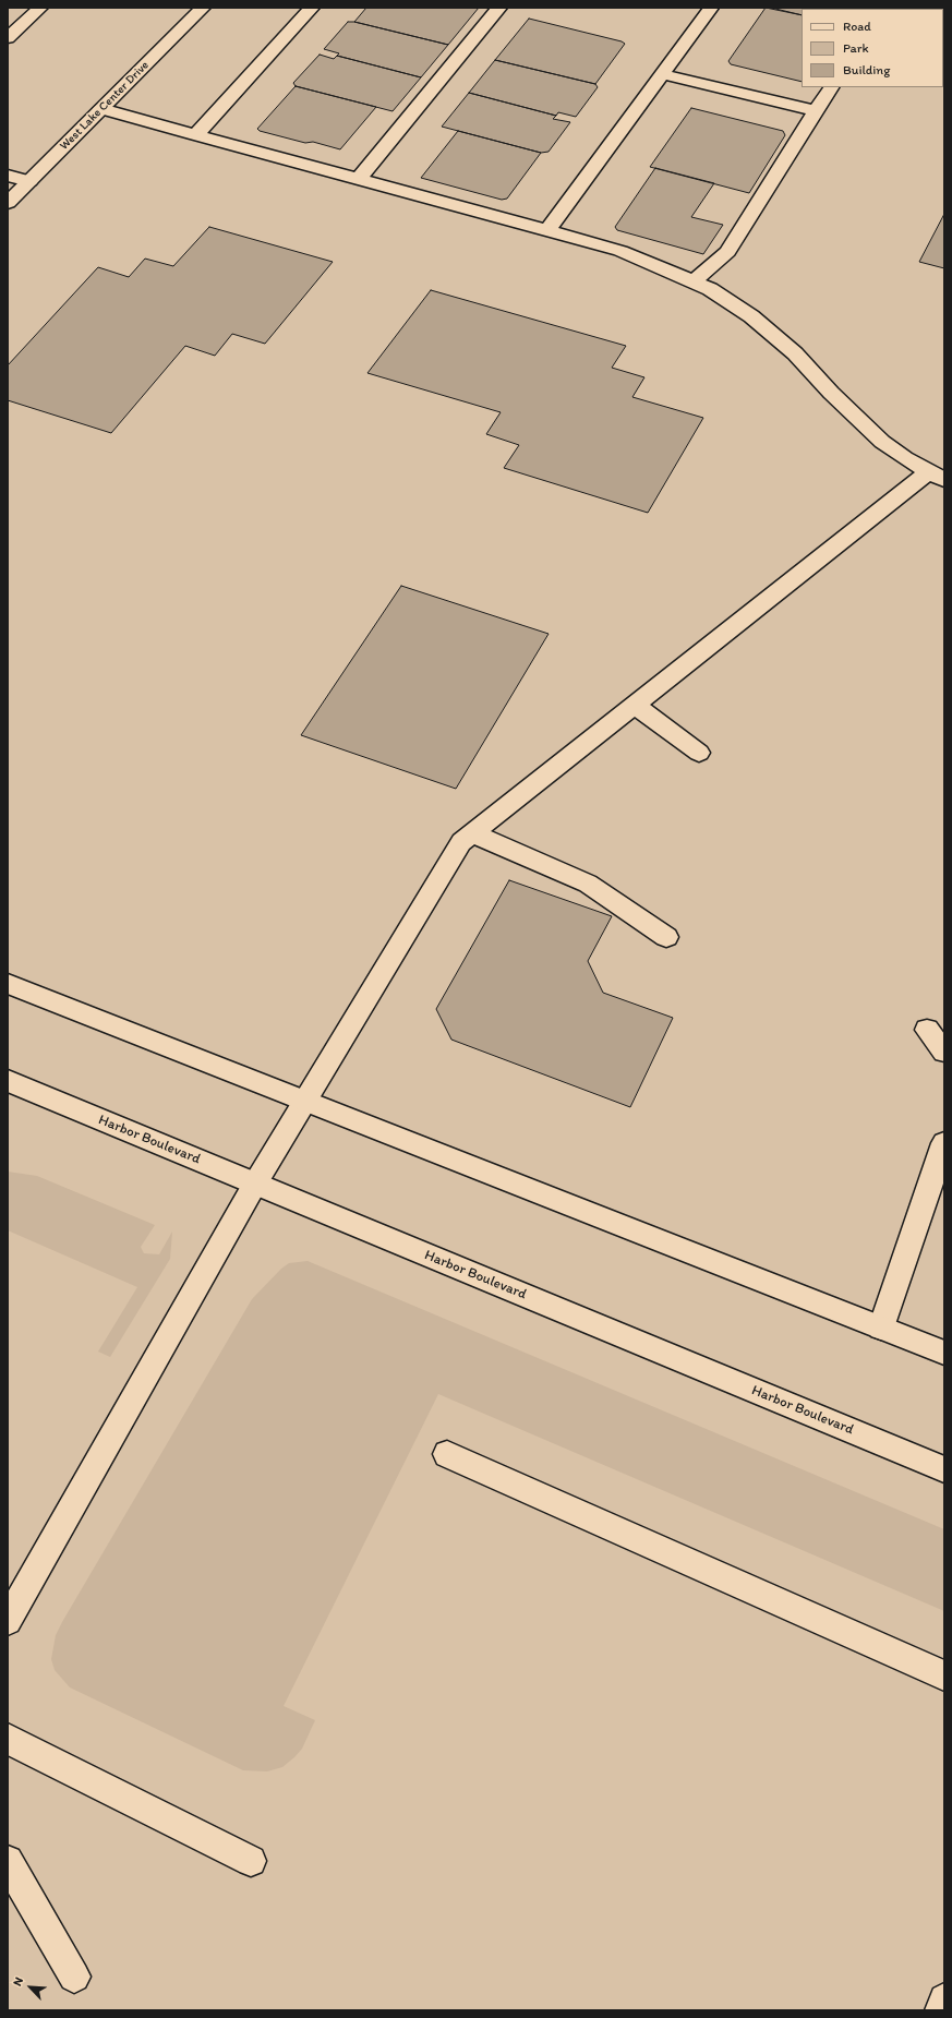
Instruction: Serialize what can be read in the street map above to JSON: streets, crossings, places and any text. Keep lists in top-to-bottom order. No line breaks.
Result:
{"streets":{"main road":["West Lake Center Drive","Harbor Boulevard"]},"legend":["Road","Park","Building"],"north":"top left"}
